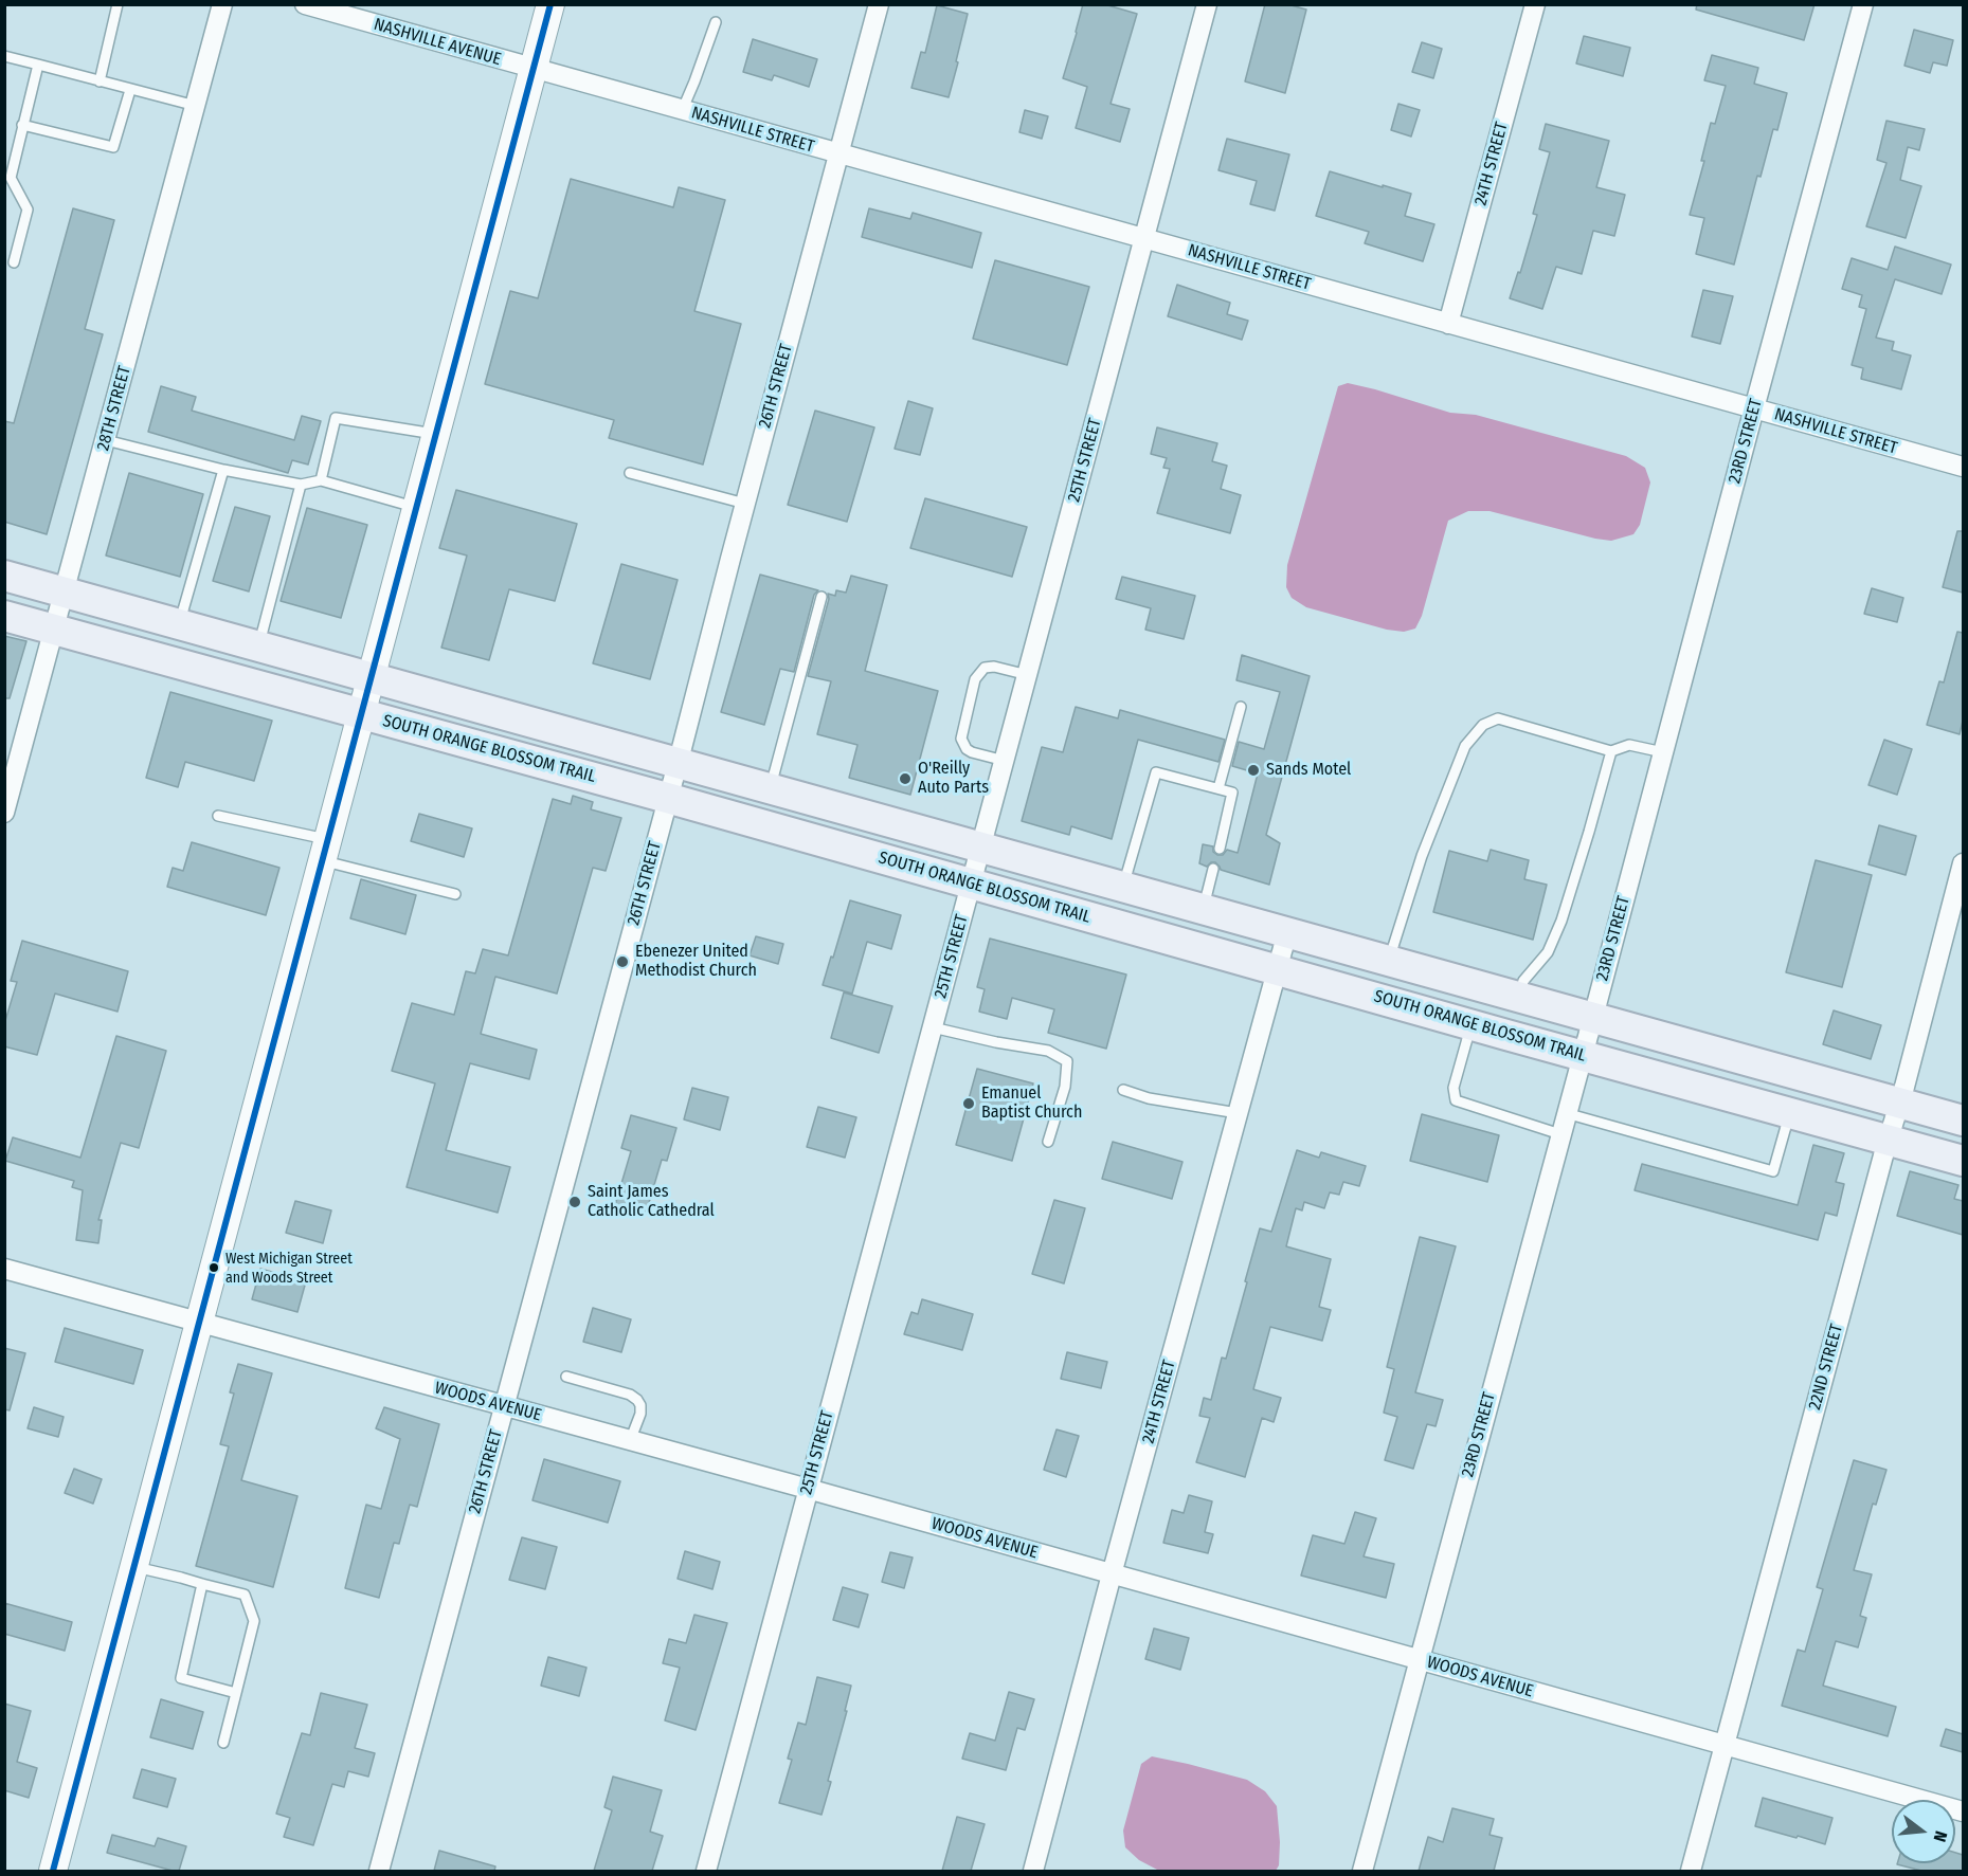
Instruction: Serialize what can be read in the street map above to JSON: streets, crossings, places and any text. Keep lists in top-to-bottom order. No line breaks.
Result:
{"streets":{"main road":["SOUTH ORANGE BLOSSOM TRAIL"],"street":["NASHVILLE AVENUE","NASHVILLE STREET","24TH STREET","26TH STREET","28TH STREET","23RD STREET","25TH STREET","22ND STREET","WOODS AVENUE"]},"crossings":[["NASHVILLE AVENUE","NASHVILLE STREET"],["NASHVILLE STREET","24TH STREET"],["NASHVILLE STREET","26TH STREET"],["NASHVILLE STREET","23RD STREET"],["NASHVILLE STREET","25TH STREET"],["24TH STREET","SOUTH ORANGE BLOSSOM TRAIL"],["24TH STREET","WOODS AVENUE"],["26TH STREET","SOUTH ORANGE BLOSSOM TRAIL"],["26TH STREET","WOODS AVENUE"],["28TH STREET","SOUTH ORANGE BLOSSOM TRAIL"],["23RD STREET","SOUTH ORANGE BLOSSOM TRAIL"],["23RD STREET","WOODS AVENUE"],["25TH STREET","SOUTH ORANGE BLOSSOM TRAIL"],["25TH STREET","WOODS AVENUE"],["SOUTH ORANGE BLOSSOM TRAIL","22ND STREET"],["22ND STREET","WOODS AVENUE"]],"places":["Sands Motel","O'Reilly Auto Parts","Ebenezer United Methodist Church","Emanuel Baptist Church","Saint James Catholic Cathedral","West Michigan Street and Woods Street"],"north":"right"}
